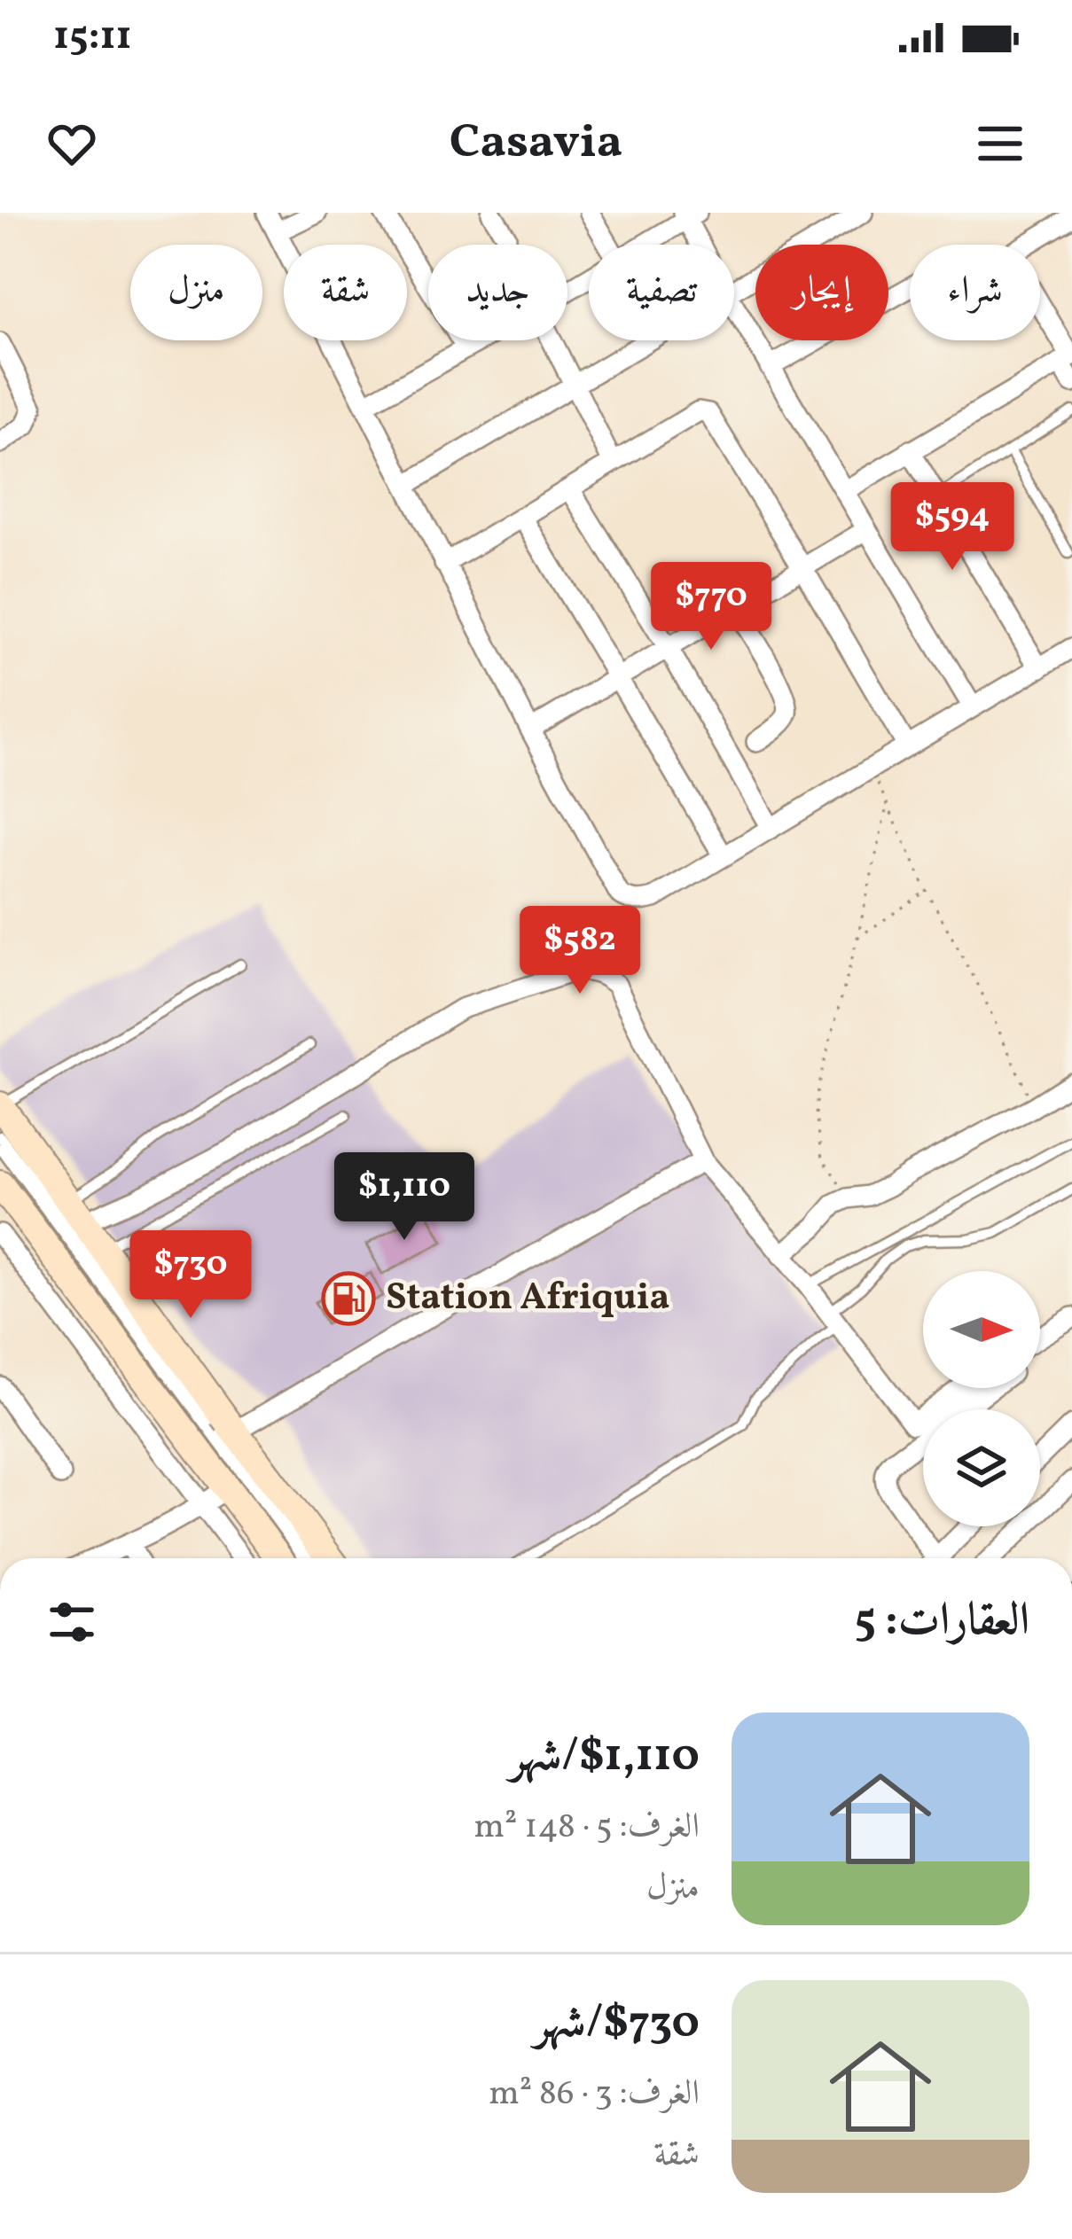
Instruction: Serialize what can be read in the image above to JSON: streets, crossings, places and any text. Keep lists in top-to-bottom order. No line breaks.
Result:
{"places":{"fuel station":["Station Afriquia"]},"north":"right","page":{"status":"15:11","header":"Casavia","chip":["شراء","إيجار","تصفية","جديد","شقة","منزل"],"price":["$594","$770","$582","$1,110","$730"],"heading":"العقارات: 5","list":[{"name":"$1,110/شهر","note":"الغرف: 5 · 148 m² · منزل"},{"name":"$730/شهر","note":"الغرف: 3 · 86 m² · شقة"}]}}
